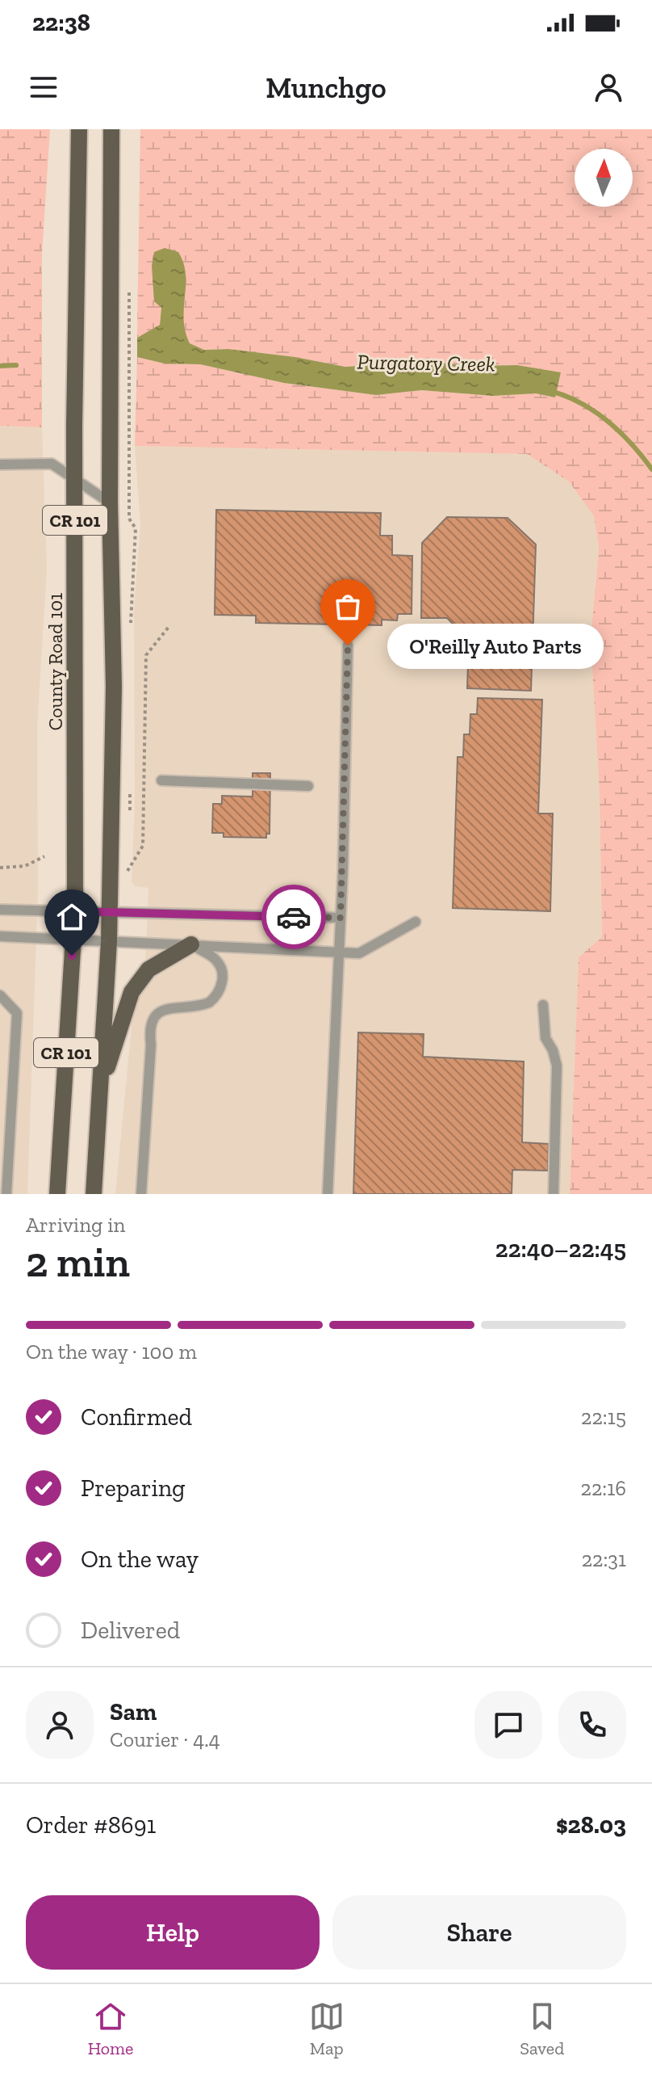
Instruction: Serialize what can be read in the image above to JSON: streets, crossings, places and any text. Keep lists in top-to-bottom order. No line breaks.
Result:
{"streets":{"main road":["CR 101","County Road 101"]},"water":["Purgatory Creek"],"places":["O'Reilly Auto Parts"],"north":"top","page":{"status":"22:38","header":"Munchgo","bubble":"O'Reilly Auto Parts","heading":["2 min","Arriving in","22:40–22:45"],"panel":["Sam","Courier · 4.4","Order #8691","$28.03"],"bar":"On the way · 100 m","list":[["Confirmed","22:15"],["Preparing","22:16"],["On the way","22:31"],"Delivered"],"buttons":["Help","Share"],"tabs":["Home","Map","Saved"]}}
